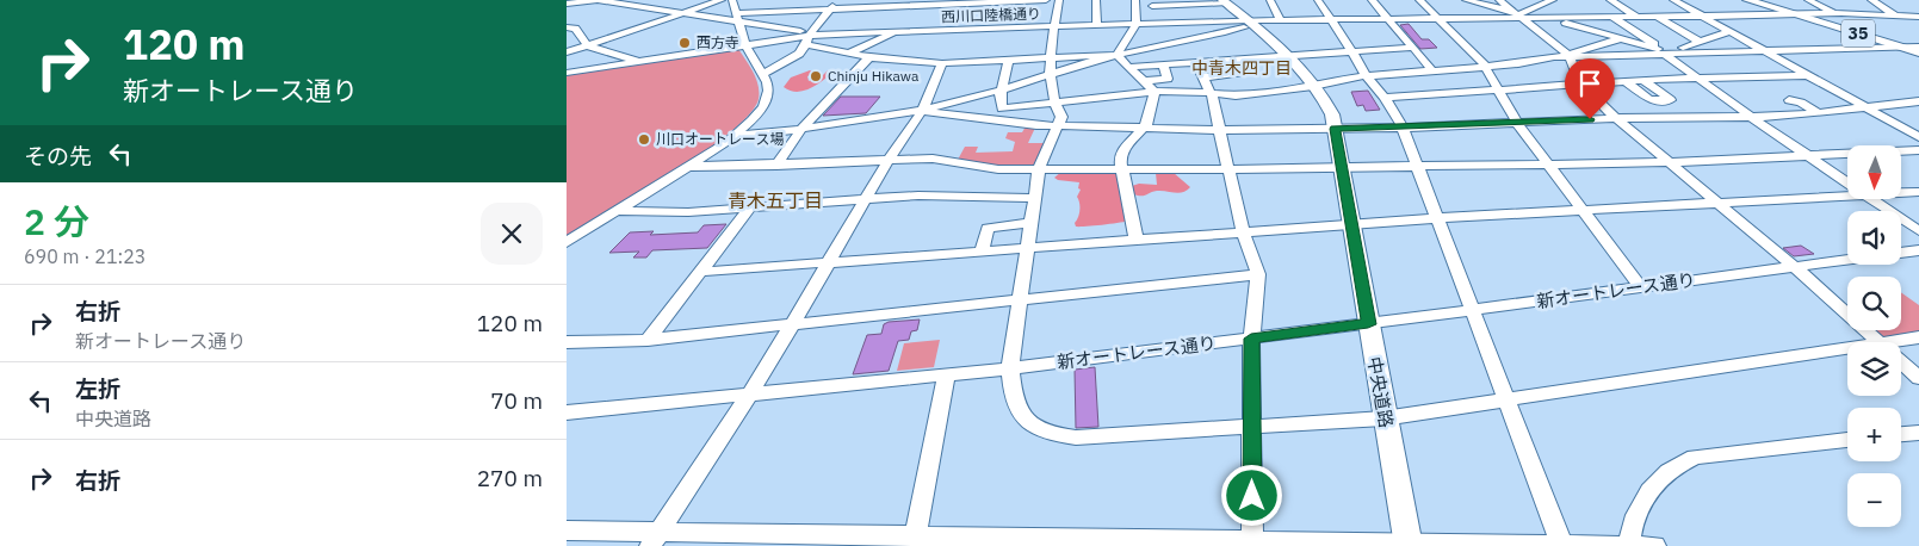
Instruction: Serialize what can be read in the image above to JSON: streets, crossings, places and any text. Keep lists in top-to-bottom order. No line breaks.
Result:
{"streets":{"main road":["35","中央道路"],"street":["西川口陸橋通り","新オートレース通り"]},"crossings":[["西川口陸橋通り","35"],["西川口陸橋通り","中央道路"],["新オートレース通り","中央道路"]],"districts":["中青木四丁目","青木五丁目"],"places":["西方寺","Chinju Hikawa","川口オートレース場"],"north":"bottom","page":{"turn":["120 m","新オートレース通り"],"then":"その先","map_buttons":["+","−"],"heading":["2 分","690 m · 21:23"],"list":[{"name":"右折","note":"新オートレース通り","value":"120 m"},{"name":"左折","note":"中央道路","value":"70 m"},{"name":"右折","value":"270 m"}]}}
